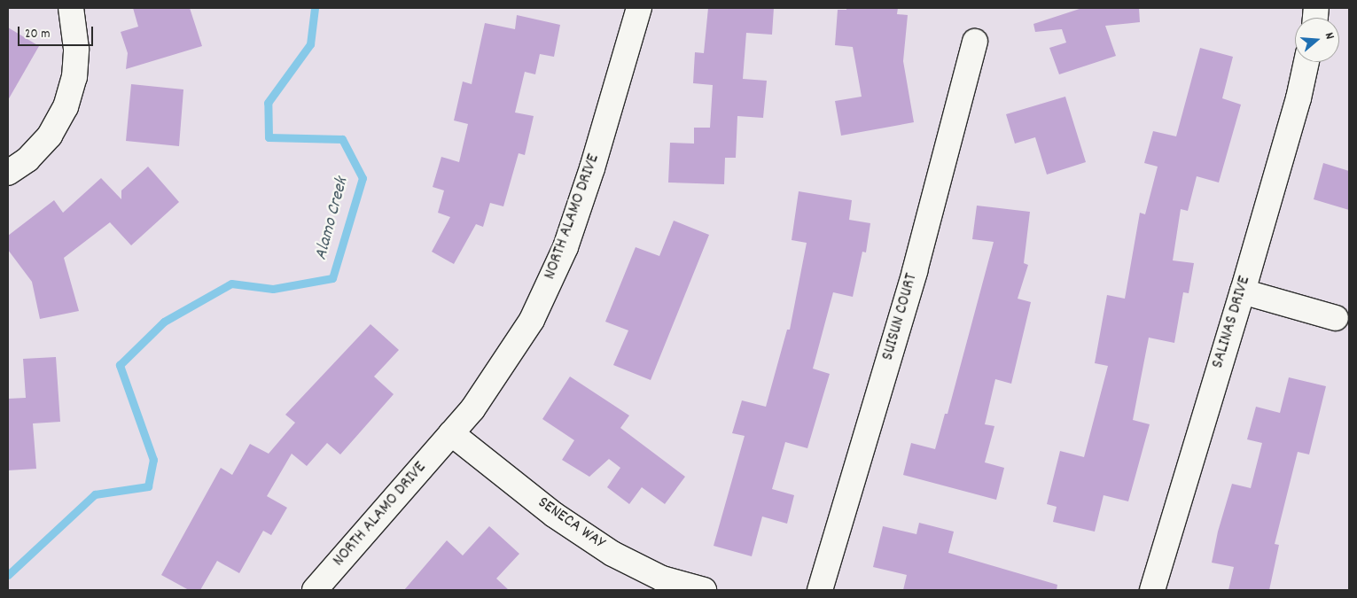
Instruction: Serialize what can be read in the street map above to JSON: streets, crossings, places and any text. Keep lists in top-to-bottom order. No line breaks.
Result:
{"streets":{"street":["NORTH ALAMO DRIVE","SUISUN COURT","SALINAS DRIVE","SENECA WAY"]},"crossings":[["NORTH ALAMO DRIVE","SENECA WAY"]],"water":["Alamo Creek"],"scale_bar":"20 m","north":"right"}
